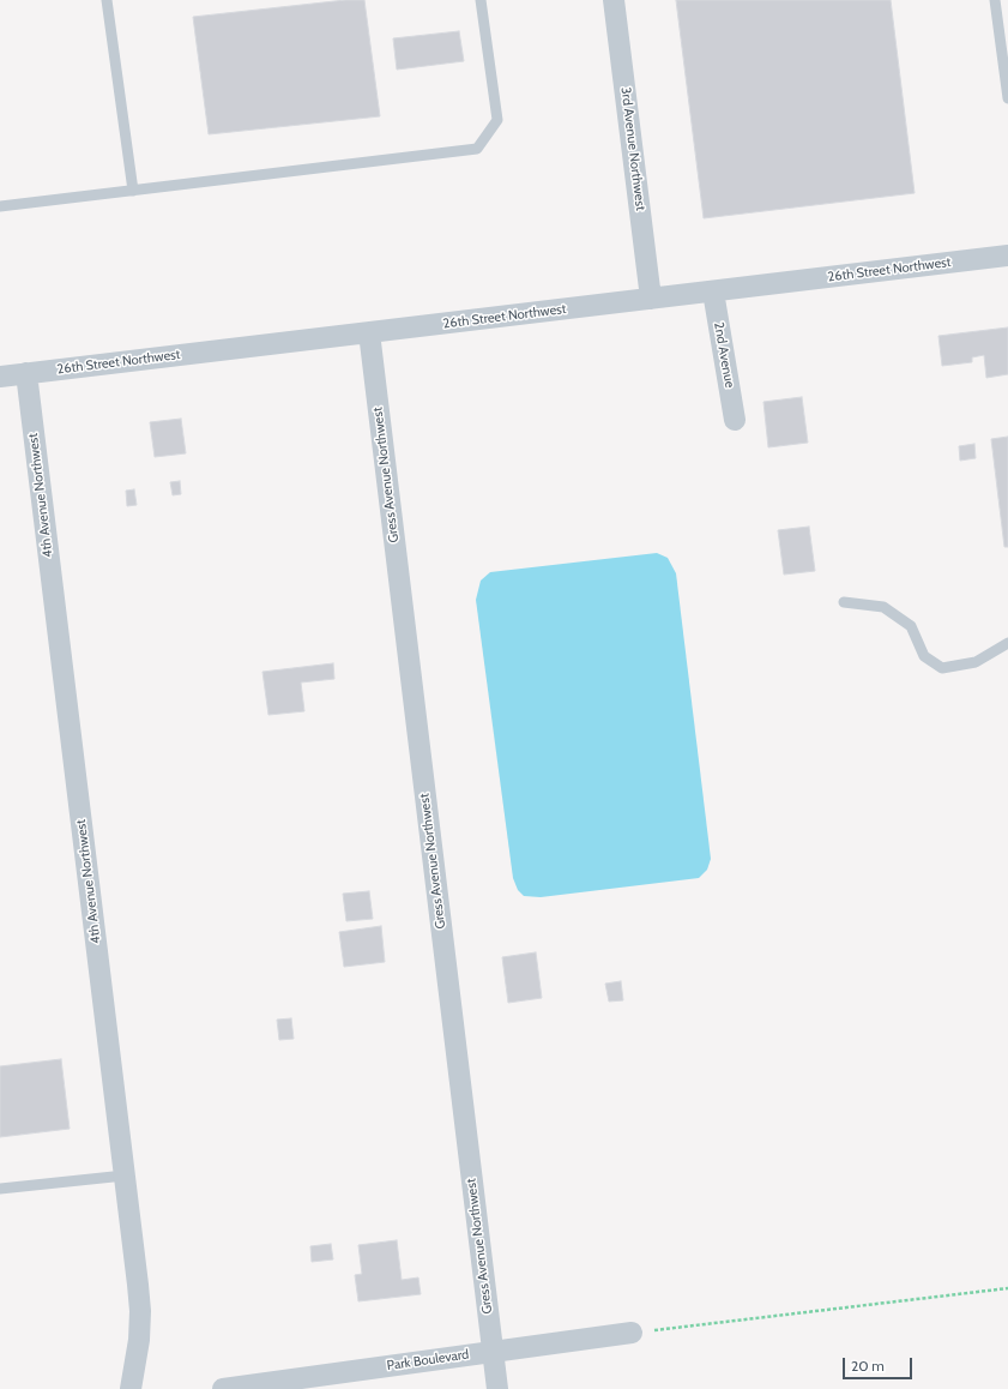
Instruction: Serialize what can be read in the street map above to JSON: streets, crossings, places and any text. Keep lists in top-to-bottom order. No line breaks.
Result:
{"streets":{"street":["3rd Avenue Northwest","26th Street Northwest","2nd Avenue","Gress Avenue Northwest","4th Avenue Northwest","Park Boulevard"]},"crossings":[["3rd Avenue Northwest","26th Street Northwest"],["26th Street Northwest","2nd Avenue"],["26th Street Northwest","Gress Avenue Northwest"],["26th Street Northwest","4th Avenue Northwest"],["Gress Avenue Northwest","Park Boulevard"]],"scale_bar":"20 m"}
